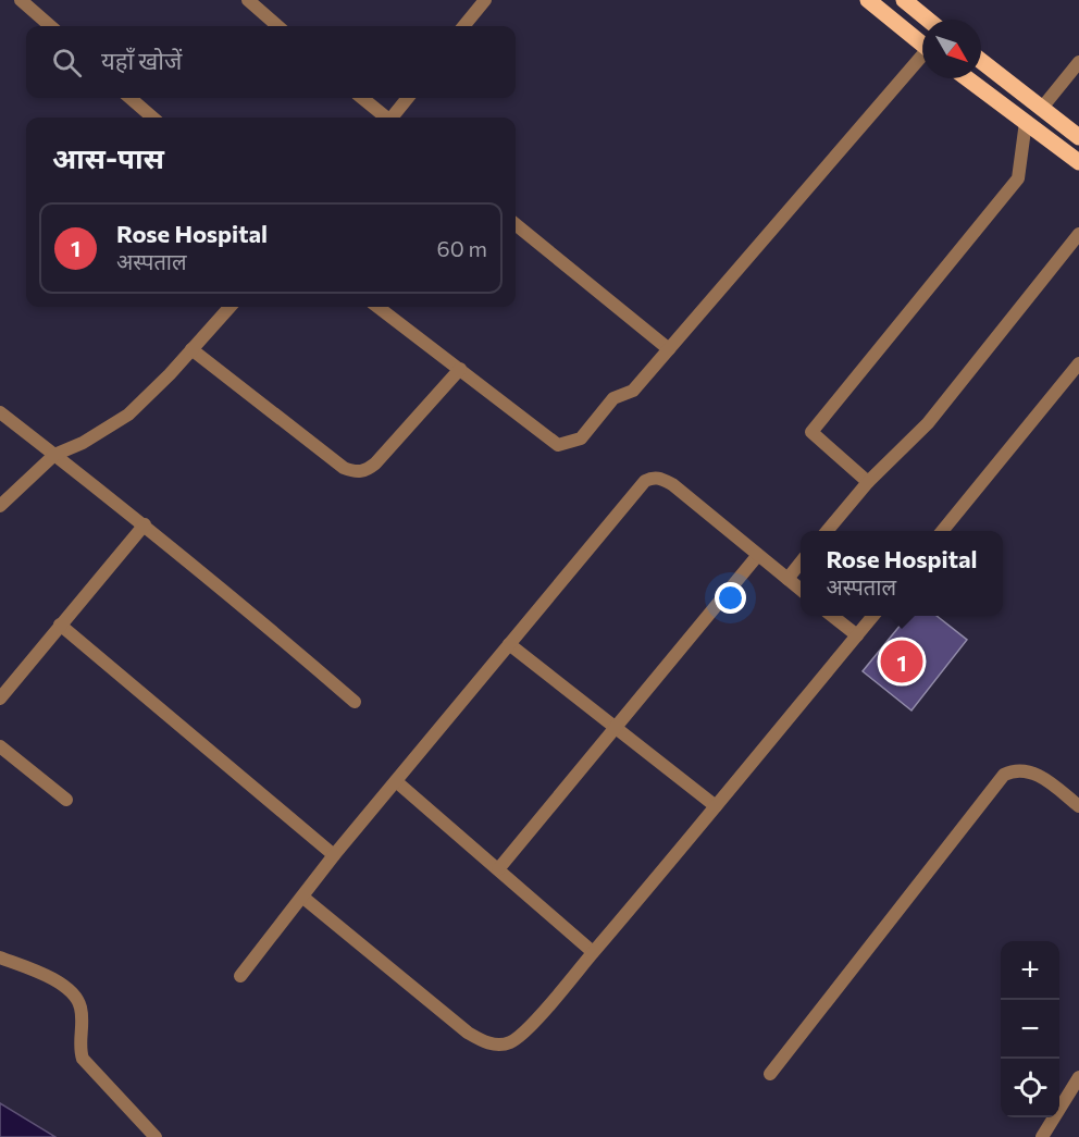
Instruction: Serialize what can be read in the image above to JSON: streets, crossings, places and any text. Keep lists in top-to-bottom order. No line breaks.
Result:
{"north":"bottom right","page":{"search":"यहाँ खोजें","heading":"आस-पास","list":[{"mark":"1","name":"Rose Hospital","note":"अस्पताल","value":"60 m"}],"popup":["Rose Hospital","अस्पताल"],"pins":"1","map_buttons":["+","−"]}}
